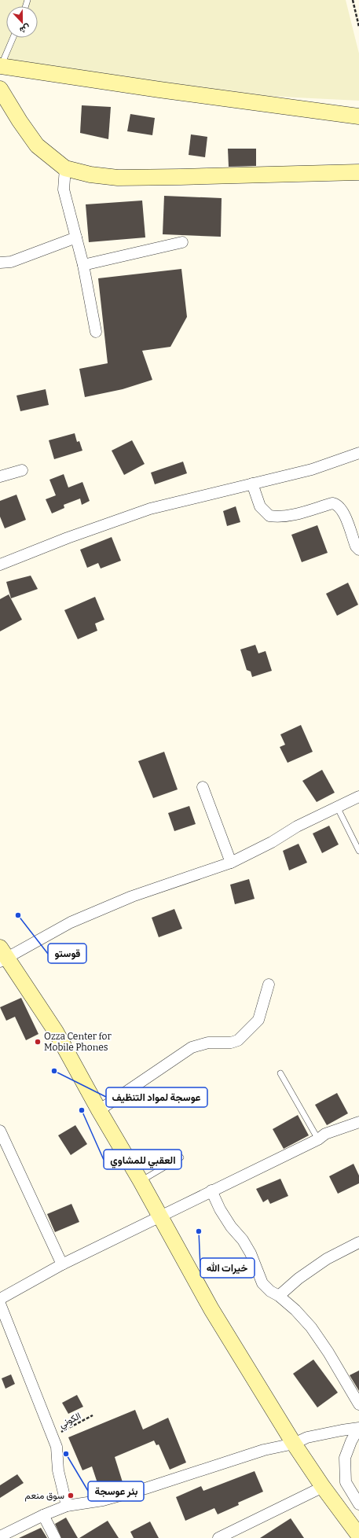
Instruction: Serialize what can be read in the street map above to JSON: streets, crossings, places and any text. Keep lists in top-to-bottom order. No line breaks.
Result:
{"streets":{"path":["الكوني"]},"places":["قوستو","Ozza Center for Mobile Phones","عوسجة لمواد التنظيف","العقبي للمشاوي","خيرات الله","بئر عوسجة","سوق منعم"],"north":"bottom"}
